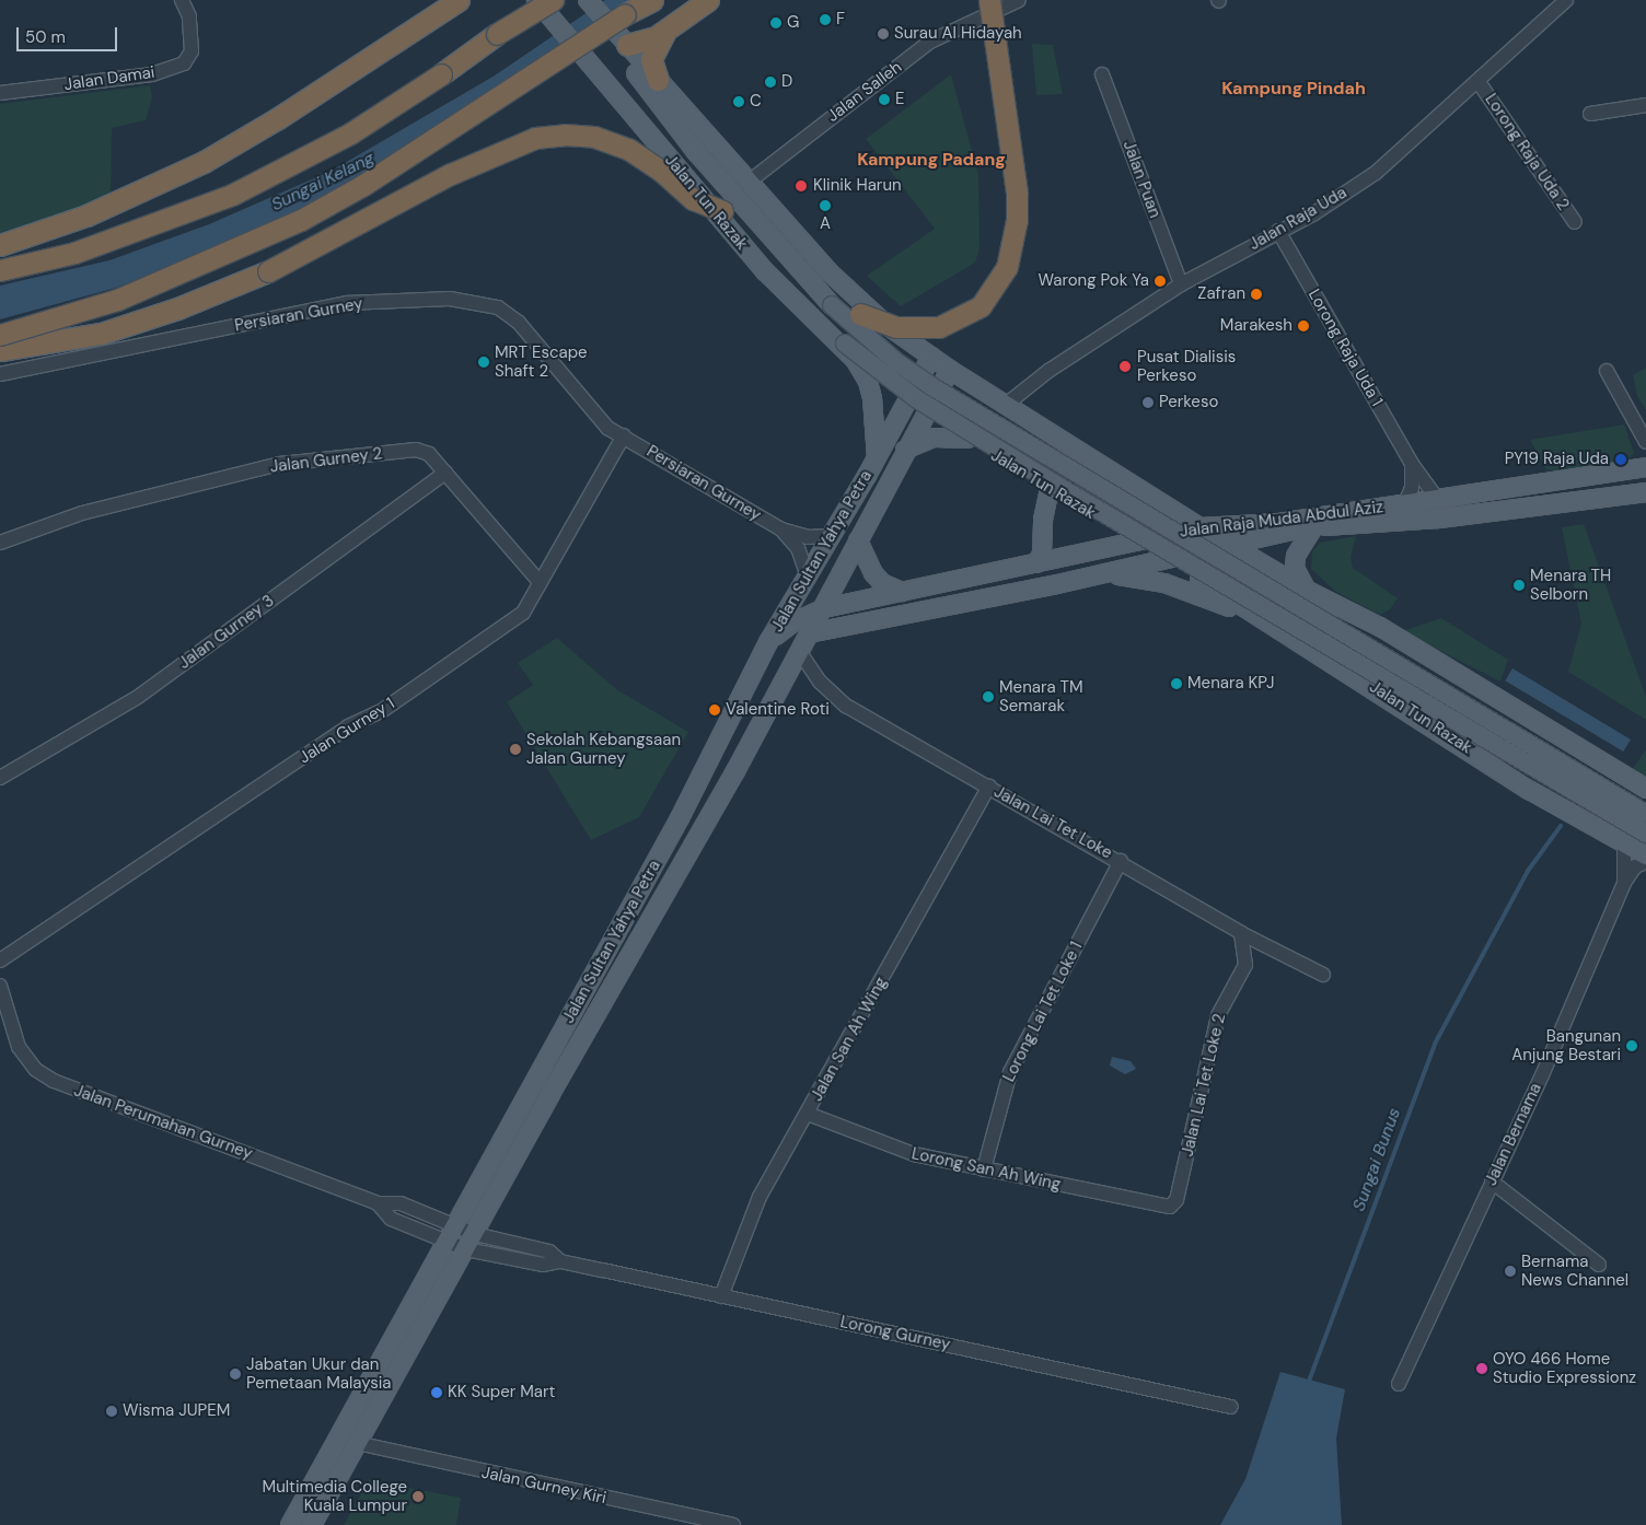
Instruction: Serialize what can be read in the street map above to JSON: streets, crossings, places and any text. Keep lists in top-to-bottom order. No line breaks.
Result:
{"streets":{"main road":["Jalan Tun Razak","Jalan Raja Muda Abdul Aziz","Jalan Sultan Yahya Petra"],"street":["Jalan Damai","Jalan Salleh","Lorong Raja Uda 2","Jalan Puan","Jalan Raja Uda","Persiaran Gurney","Lorong Raja Uda 1","Jalan Gurney 2","Jalan Gurney 3","Jalan Gurney 1","Jalan Lai Tet Loke","Lorong Lai Tet Loke 1","Jalan San Ah Wing","Jalan Lai Tet Loke 2","Jalan Perumahan Gurney","Jalan Bernama","Lorong San Ah Wing","Lorong Gurney","Jalan Gurney Kiri"]},"crossings":[["Lorong Raja Uda 2","Jalan Raja Uda"],["Jalan Puan","Jalan Raja Uda"],["Jalan Tun Razak","Jalan Raja Muda Abdul Aziz"],["Jalan Tun Razak","Jalan Sultan Yahya Petra"],["Jalan Tun Razak","Jalan Bernama"],["Jalan Raja Uda","Lorong Raja Uda 1"],["Persiaran Gurney","Jalan Sultan Yahya Petra"],["Persiaran Gurney","Jalan Gurney 1"],["Lorong Raja Uda 1","Jalan Raja Muda Abdul Aziz"],["Jalan Gurney 2","Jalan Gurney 3"],["Jalan Gurney 2","Jalan Gurney 1"],["Jalan Raja Muda Abdul Aziz","Jalan Sultan Yahya Petra"],["Jalan Sultan Yahya Petra","Jalan Lai Tet Loke"],["Jalan Sultan Yahya Petra","Jalan Perumahan Gurney"],["Jalan Sultan Yahya Petra","Lorong Gurney"],["Jalan Sultan Yahya Petra","Jalan Gurney Kiri"],["Jalan Lai Tet Loke","Lorong Lai Tet Loke 1"],["Jalan Lai Tet Loke","Jalan San Ah Wing"],["Jalan Lai Tet Loke","Jalan Lai Tet Loke 2"],["Lorong Lai Tet Loke 1","Lorong San Ah Wing"],["Jalan San Ah Wing","Lorong San Ah Wing"],["Jalan San Ah Wing","Lorong Gurney"],["Jalan Lai Tet Loke 2","Lorong San Ah Wing"],["Jalan Perumahan Gurney","Lorong Gurney"]],"districts":["Kampung Pindah","Kampung Padang"],"water":["Sungai Kelang","Sungai Bunus"],"places":["F","G","Surau Al Hidayah","D","E","C","Klinik Harun","A","Warong Pok Ya","Zafran","Marakesh","MRT Escape Shaft 2","Pusat Dialisis Perkeso","Perkeso","PY19 Raja Uda","Menara TH Selborn","Menara KPJ","Menara TM Semarak","Valentine Roti","Sekolah Kebangsaan Jalan Gurney","Bangunan Anjung Bestari","Bernama News Channel","OYO 466 Home Studio Expressionz","Jabatan Ukur dan Pemetaan Malaysia","KK Super Mart","Wisma JUPEM","Multimedia College Kuala Lumpur"],"scale_bar":"50 m"}
